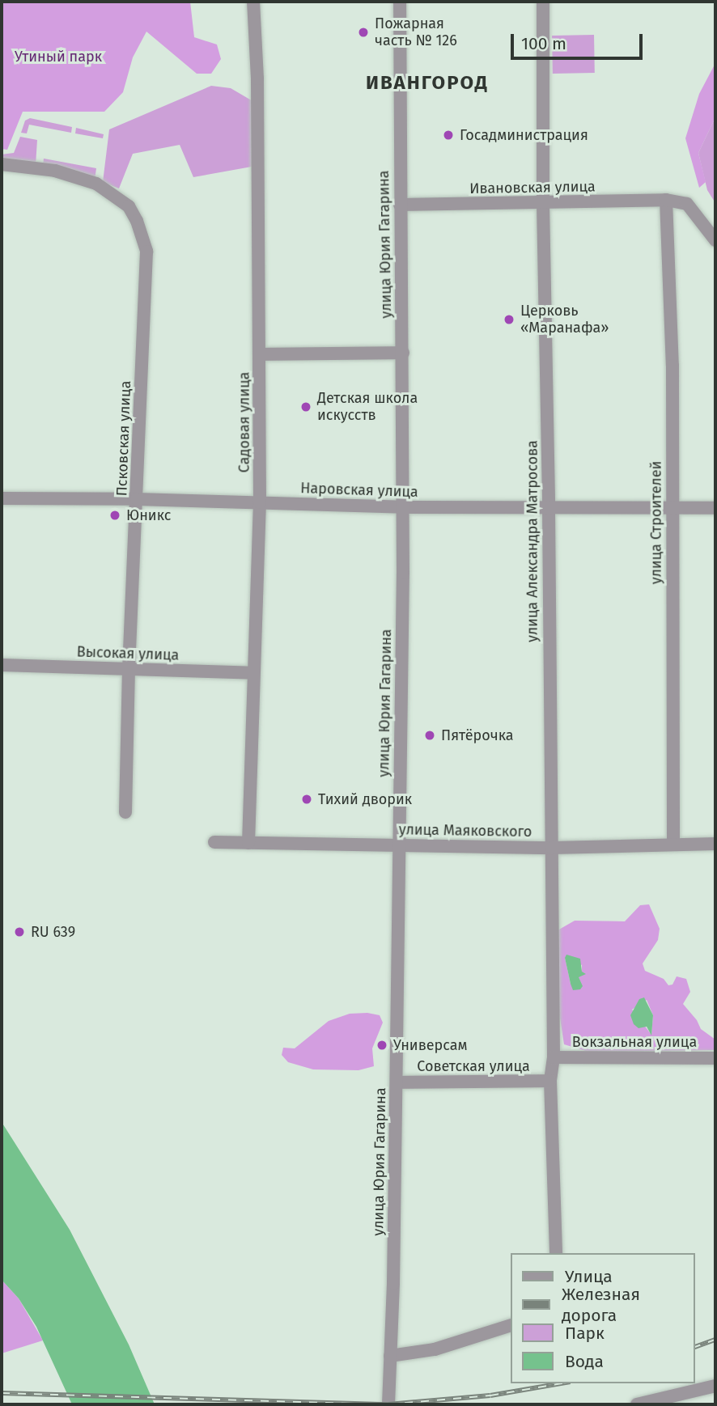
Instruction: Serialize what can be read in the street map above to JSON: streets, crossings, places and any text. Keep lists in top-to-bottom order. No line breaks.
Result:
{"streets":{"street":["Ивановская улица","улица Юрия Гагарина","Садовая улица","Псковская улица","Наровская улица","улица Строителей","улица Александра Матросова","Высокая улица","улица Маяковского","Вокзальная улица","Советская улица"]},"crossings":[["Ивановская улица","улица Юрия Гагарина"],["Ивановская улица","улица Строителей"],["Ивановская улица","улица Александра Матросова"],["улица Юрия Гагарина","Наровская улица"],["улица Юрия Гагарина","улица Маяковского"],["улица Юрия Гагарина","Советская улица"],["Садовая улица","Наровская улица"],["Садовая улица","Высокая улица"],["Садовая улица","улица Маяковского"],["Псковская улица","Наровская улица"],["Псковская улица","Высокая улица"],["Наровская улица","улица Строителей"],["Наровская улица","улица Александра Матросова"],["улица Строителей","улица Маяковского"],["улица Александра Матросова","улица Маяковского"],["улица Александра Матросова","Вокзальная улица"],["улица Александра Матросова","Советская улица"]],"districts":["ИВАНГОРОД"],"parks":["Утиный парк"],"places":["Пожарная часть № 126","Госадминистрация","Церковь «Маранафа»","Детская школа искусств","Юникс","Пятёрочка","Тихий дворик","RU 639","Универсам"],"legend":["Улица","Железная дорога","Парк","Вода"],"scale_bar":"100 m"}
